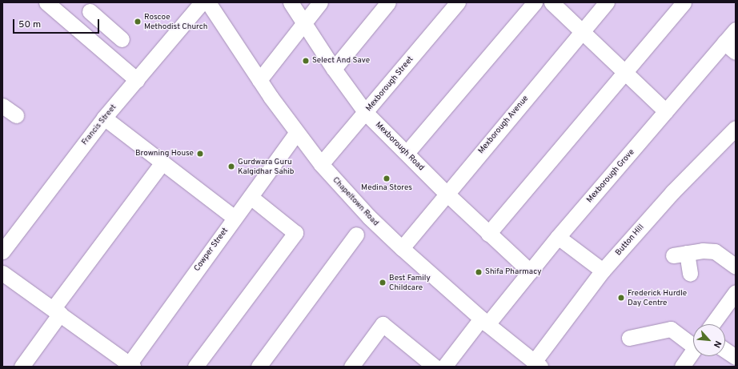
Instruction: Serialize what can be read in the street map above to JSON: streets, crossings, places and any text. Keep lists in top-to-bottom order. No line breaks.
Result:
{"streets":{"street":["Mexborough Street","Francis Street","Mexborough Avenue","Mexborough Road","Mexborough Grove","Chapeltown Road","Button Hill","Cowper Street"]},"crossings":[["Mexborough Street","Mexborough Road"],["Mexborough Street","Chapeltown Road"],["Mexborough Avenue","Mexborough Road"],["Mexborough Avenue","Chapeltown Road"],["Mexborough Road","Mexborough Grove"],["Mexborough Grove","Chapeltown Road"],["Chapeltown Road","Button Hill"],["Chapeltown Road","Cowper Street"]],"places":["Roscoe Methodist Church","Select And Save","Browning House","Gurdwara Guru Kalgidhar Sahib","Medina Stores","Shifa Pharmacy","Best Family Childcare","Frederick Hurdle Day Centre"],"scale_bar":"50 m","north":"bottom right"}
